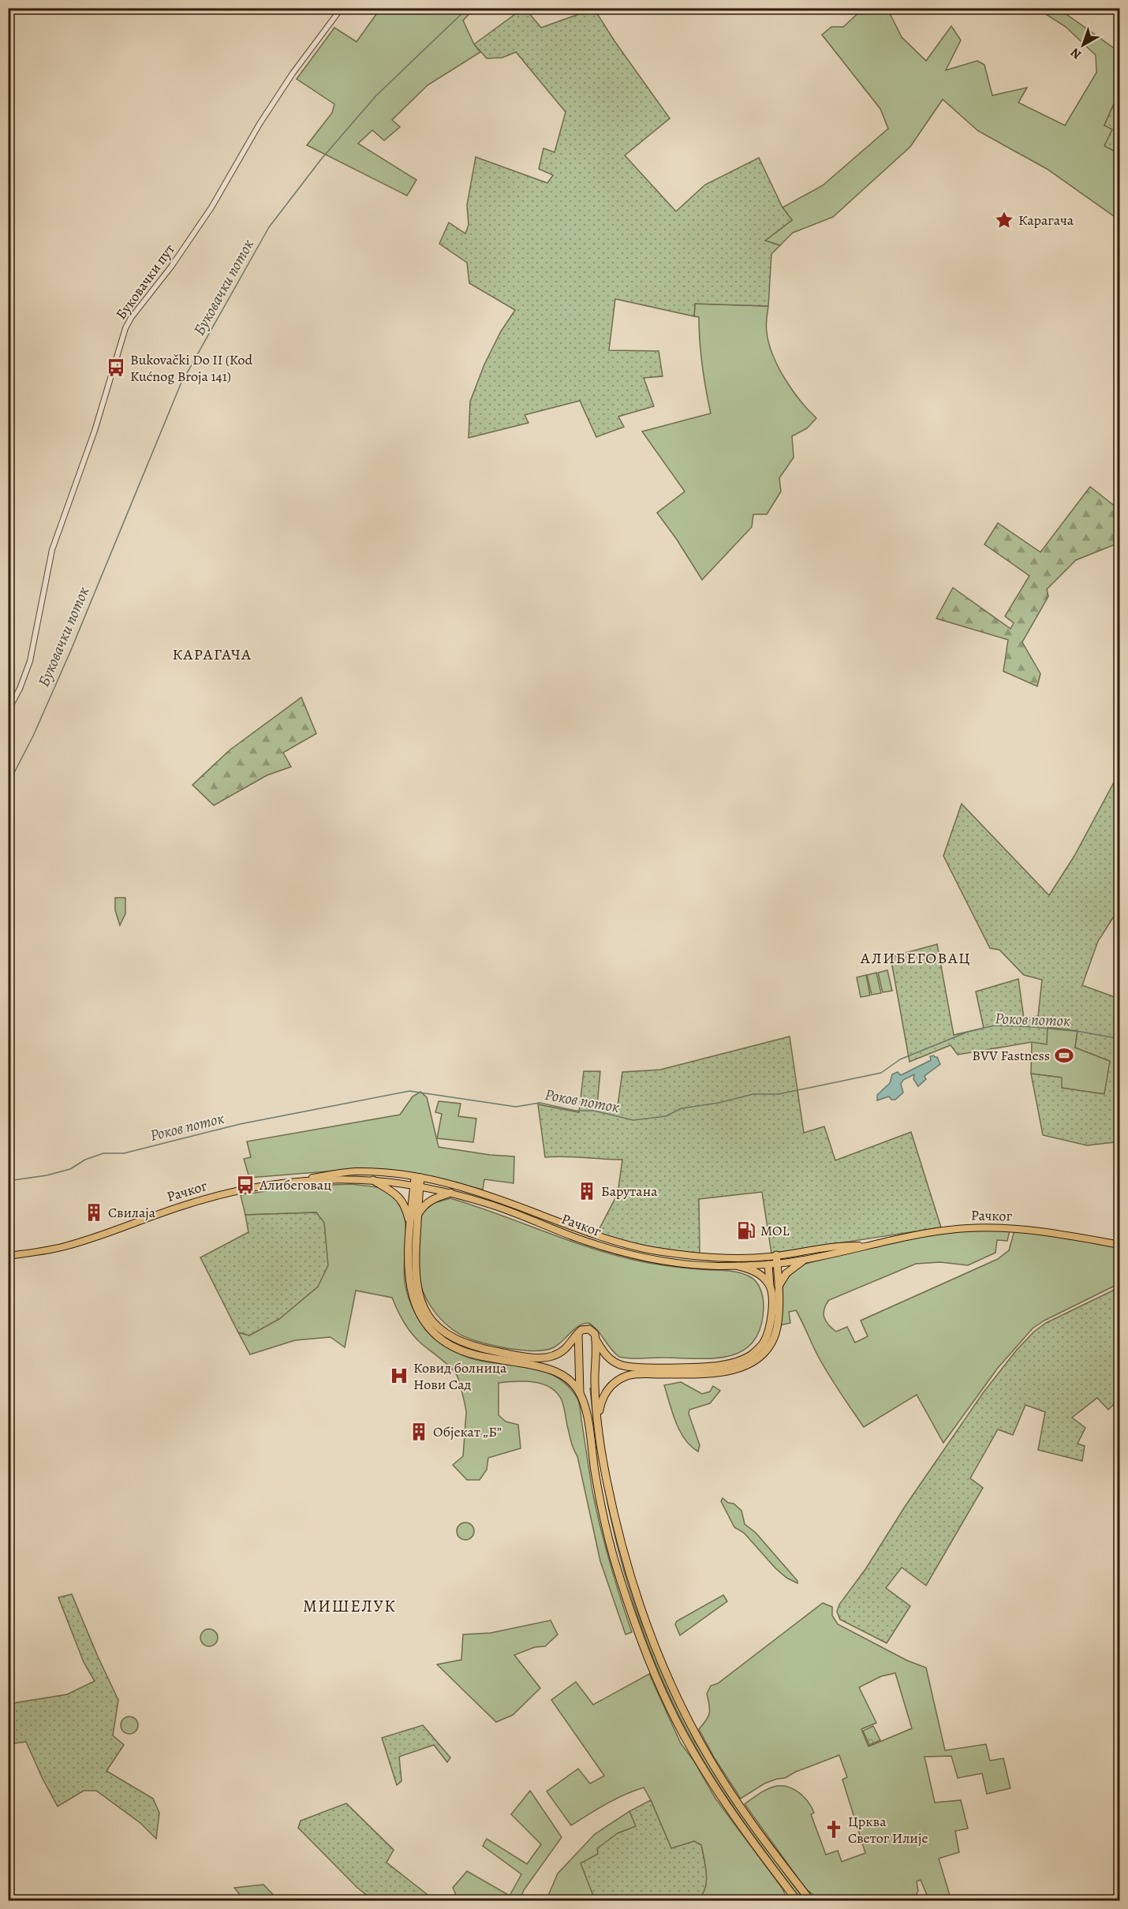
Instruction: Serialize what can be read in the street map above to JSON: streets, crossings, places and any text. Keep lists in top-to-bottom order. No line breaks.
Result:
{"streets":{"main road":["Рачког"],"street":["Буковачки пут"]},"districts":["КАРАГАЧА","АЛИБЕГОВАЦ","МИШЕЛУК"],"water":["Буковачки поток","Роков поток"],"places":{"place":["Карагача"],"bus stop":["Bukovački Do II (Kod Kućnog Broja 141)","Алибеговац"],"sports":["BVV Fastness"],"building":["Барутана","Свилаја","Објекат „Б”"],"fuel station":["MOL"],"hospital":["Ковид болница Нови Сад"],"church":["Црква Светог Илије"]},"north":"bottom left"}
